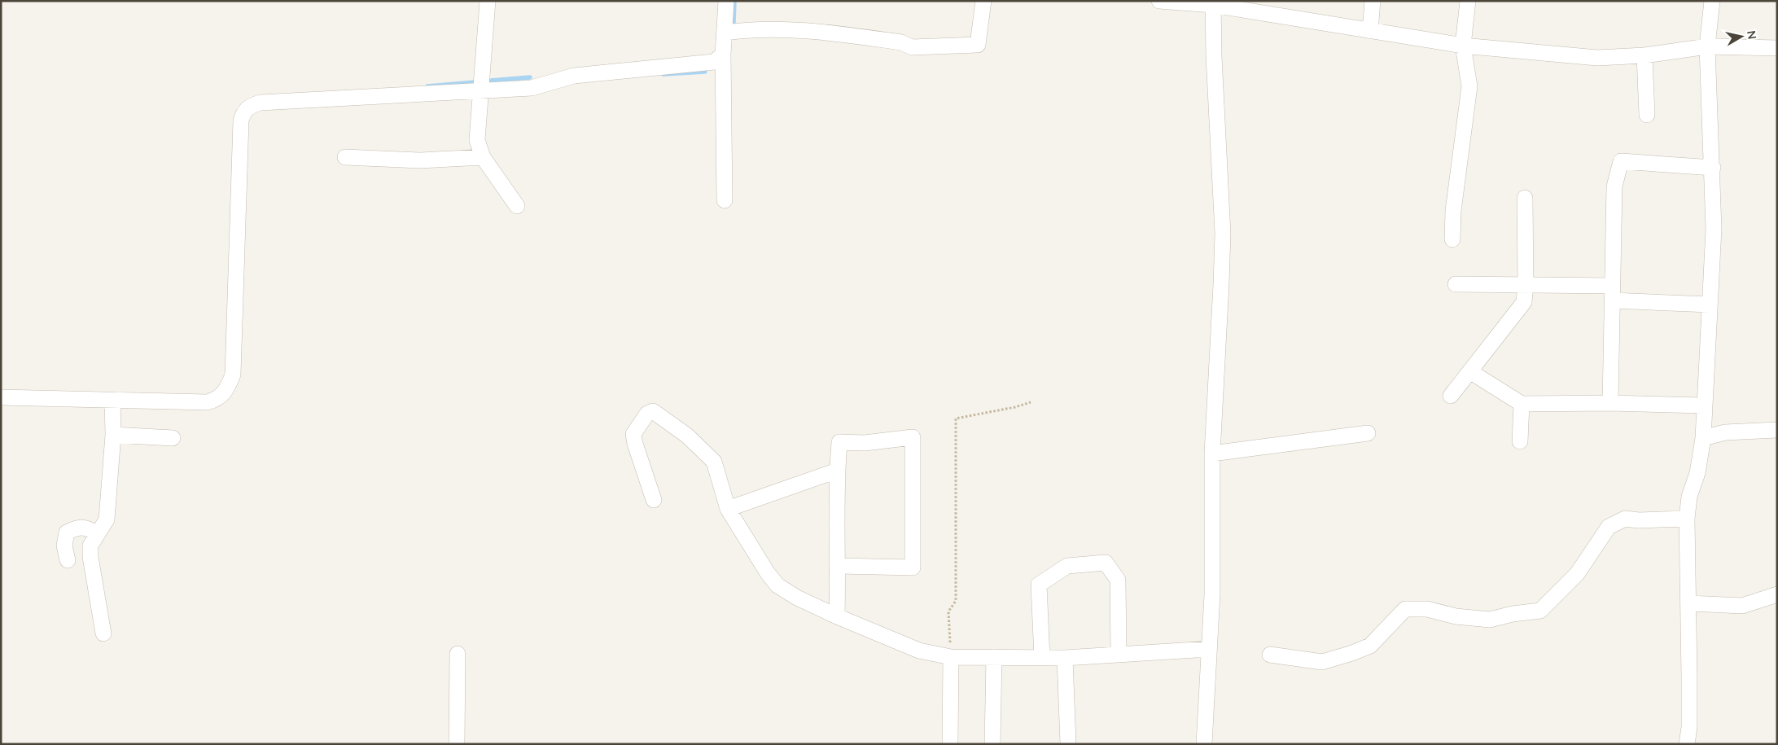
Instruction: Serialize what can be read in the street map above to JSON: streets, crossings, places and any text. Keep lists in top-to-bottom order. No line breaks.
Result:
{"north":"right"}
